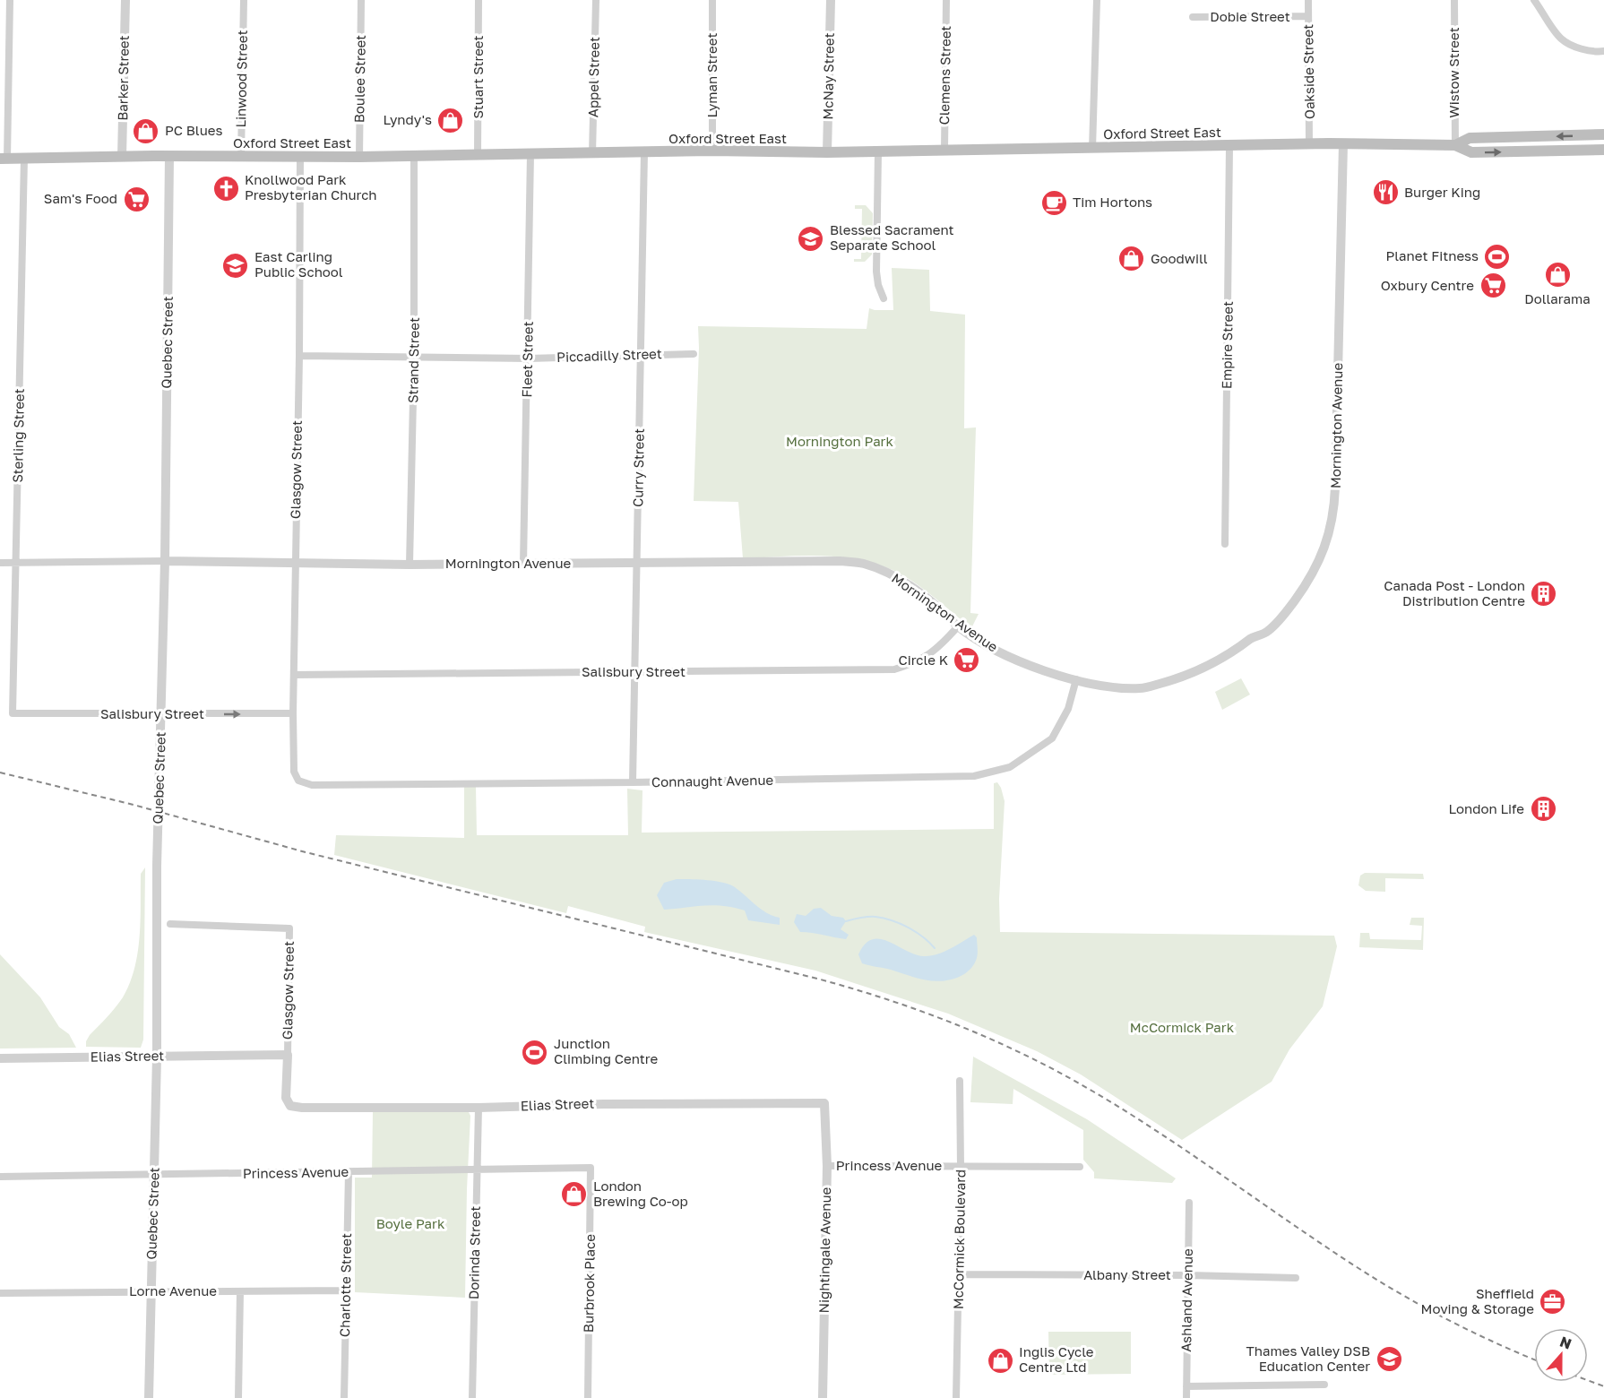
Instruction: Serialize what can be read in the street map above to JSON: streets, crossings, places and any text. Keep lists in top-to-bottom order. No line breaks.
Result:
{"streets":{"main road":["Oxford Street East"],"street":["Dobie Street","Oakside Street","Wistow Street","Lyman Street","Clemens Street","McNay Street","Stuart Street","Appel Street","Barker Street","Linwood Street","Boulee Street","Quebec Street","Empire Street","Piccadilly Street","Fleet Street","Strand Street","Mornington Avenue","Sterling Street","Curry Street","Glasgow Street","Salisbury Street","Connaught Avenue","Elias Street","Princess Avenue","McCormick Boulevard","Nightingale Avenue","Dorinda Street","Albany Street","Burbrook Place","Charlotte Street","Lorne Avenue","Ashland Avenue"]},"crossings":[["Dobie Street","Oakside Street"],["Oakside Street","Oxford Street East"],["Wistow Street","Oxford Street East"],["Lyman Street","Oxford Street East"],["Clemens Street","Oxford Street East"],["McNay Street","Oxford Street East"],["Stuart Street","Oxford Street East"],["Appel Street","Oxford Street East"],["Barker Street","Oxford Street East"],["Linwood Street","Oxford Street East"],["Boulee Street","Oxford Street East"],["Oxford Street East","Quebec Street"],["Oxford Street East","Empire Street"],["Oxford Street East","Fleet Street"],["Oxford Street East","Strand Street"],["Oxford Street East","Mornington Avenue"],["Oxford Street East","Sterling Street"],["Oxford Street East","Curry Street"],["Oxford Street East","Glasgow Street"],["Quebec Street","Mornington Avenue"],["Quebec Street","Salisbury Street"],["Quebec Street","Elias Street"],["Quebec Street","Princess Avenue"],["Quebec Street","Lorne Avenue"],["Piccadilly Street","Fleet Street"],["Piccadilly Street","Strand Street"],["Piccadilly Street","Curry Street"],["Piccadilly Street","Glasgow Street"],["Fleet Street","Mornington Avenue"],["Strand Street","Mornington Avenue"],["Mornington Avenue","Sterling Street"],["Mornington Avenue","Curry Street"],["Mornington Avenue","Glasgow Street"],["Mornington Avenue","Salisbury Street"],["Mornington Avenue","Connaught Avenue"],["Sterling Street","Salisbury Street"],["Curry Street","Salisbury Street"],["Curry Street","Connaught Avenue"],["Glasgow Street","Salisbury Street"],["Glasgow Street","Connaught Avenue"],["Glasgow Street","Elias Street"],["Elias Street","Nightingale Avenue"],["Elias Street","Dorinda Street"],["Princess Avenue","McCormick Boulevard"],["Princess Avenue","Nightingale Avenue"],["Princess Avenue","Dorinda Street"],["Princess Avenue","Burbrook Place"],["Princess Avenue","Charlotte Street"],["McCormick Boulevard","Albany Street"],["Albany Street","Ashland Avenue"],["Charlotte Street","Lorne Avenue"]],"parks":["Mornington Park","McCormick Park","Boyle Park"],"places":{"shop":["Lyndy's","PC Blues","Goodwill","Dollarama","London Brewing Co-op","Inglis Cycle Centre Ltd"],"church":["Knollwood Park Presbyterian Church"],"restaurant":["Burger King"],"supermarket":["Sam's Food","Oxbury Centre","Circle K"],"cafe":["Tim Hortons"],"school or university":["Blessed Sacrament Separate School","East Carling Public School","Thames Valley DSB Education Center"],"sports":["Planet Fitness","Junction Climbing Centre"],"building":["Canada Post - London Distribution Centre","London Life"],"office":["Sheffield Moving & Storage"]},"north":"top"}
